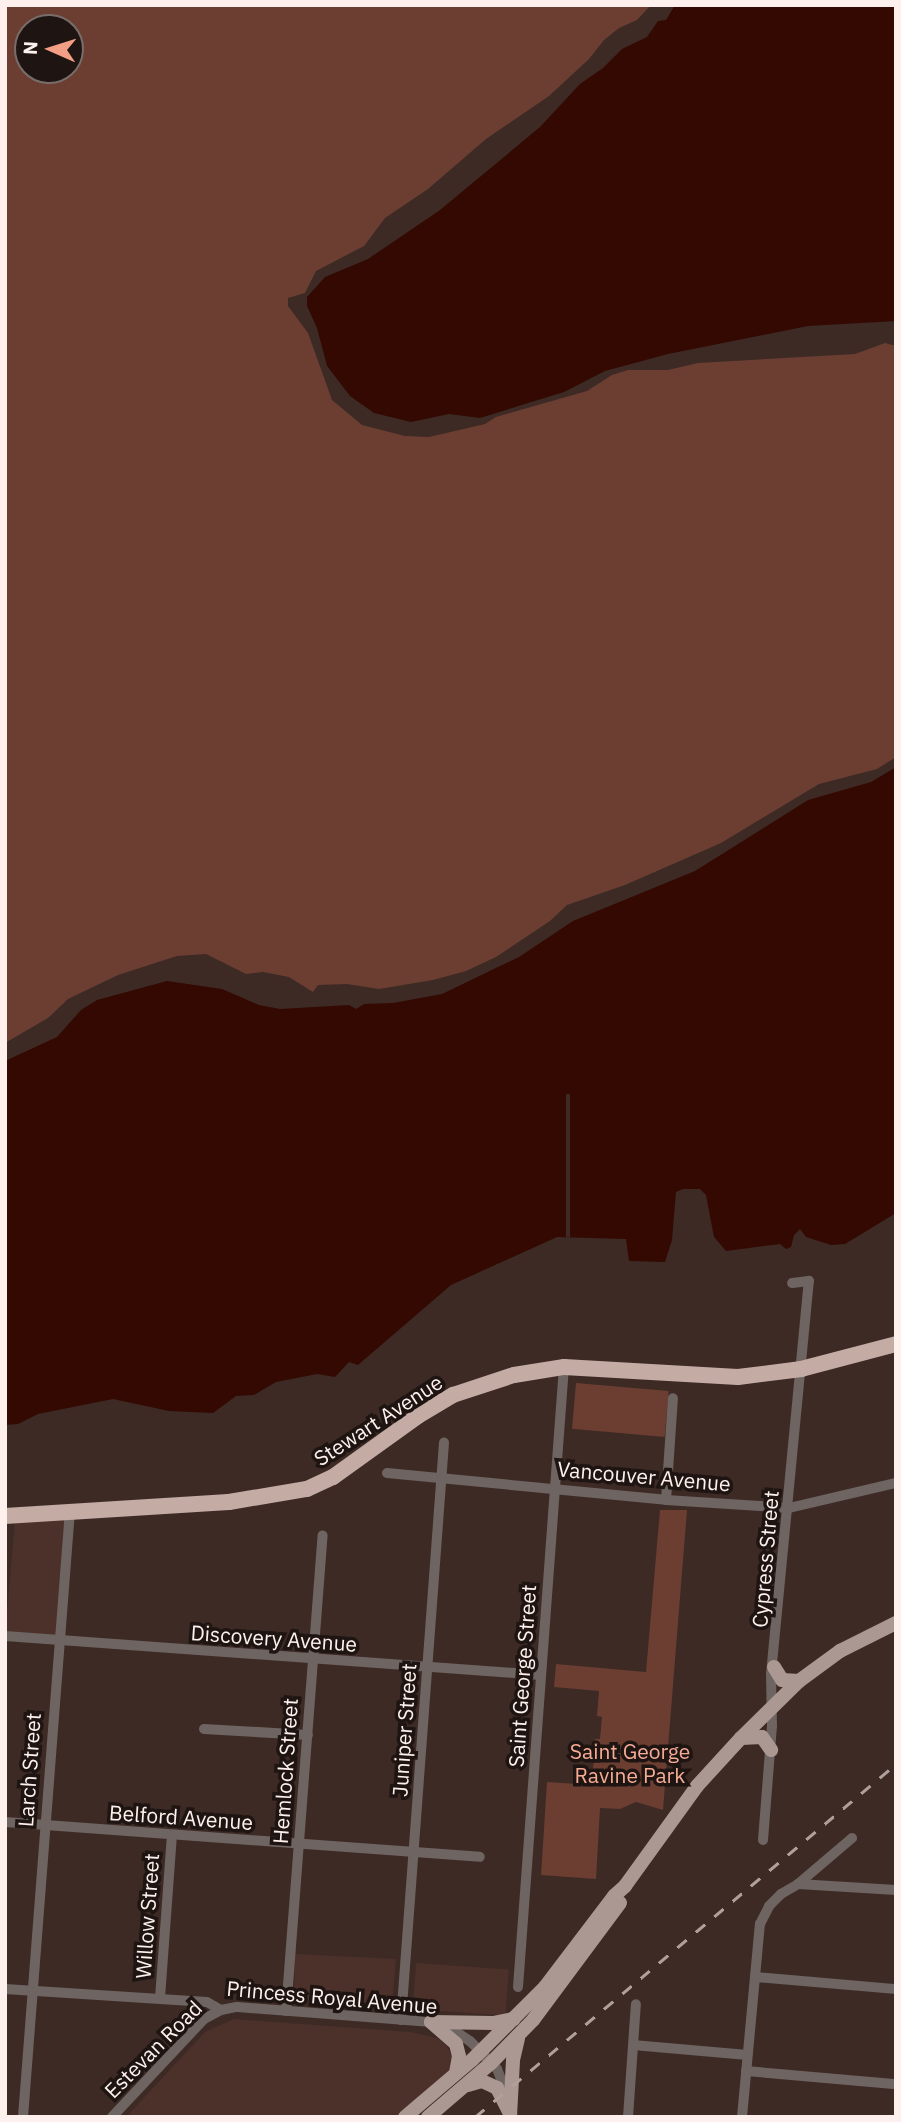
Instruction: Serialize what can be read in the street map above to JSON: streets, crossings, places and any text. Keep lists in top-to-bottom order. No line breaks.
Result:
{"streets":{"highway":["Stewart Avenue"],"street":["Vancouver Avenue","Cypress Street","Discovery Avenue","Saint George Street","Juniper Street","Larch Street","Hemlock Street","Belford Avenue","Willow Street","Princess Royal Avenue","Estevan Road"]},"crossings":[["Stewart Avenue","Cypress Street"],["Stewart Avenue","Saint George Street"],["Stewart Avenue","Larch Street"],["Vancouver Avenue","Cypress Street"],["Vancouver Avenue","Saint George Street"],["Vancouver Avenue","Juniper Street"],["Discovery Avenue","Saint George Street"],["Discovery Avenue","Juniper Street"],["Discovery Avenue","Larch Street"],["Discovery Avenue","Hemlock Street"],["Juniper Street","Belford Avenue"],["Juniper Street","Princess Royal Avenue"],["Larch Street","Belford Avenue"],["Larch Street","Princess Royal Avenue"],["Hemlock Street","Belford Avenue"],["Hemlock Street","Princess Royal Avenue"],["Belford Avenue","Willow Street"],["Willow Street","Princess Royal Avenue"],["Princess Royal Avenue","Estevan Road"]],"parks":["Saint George Ravine Park"],"north":"left"}
